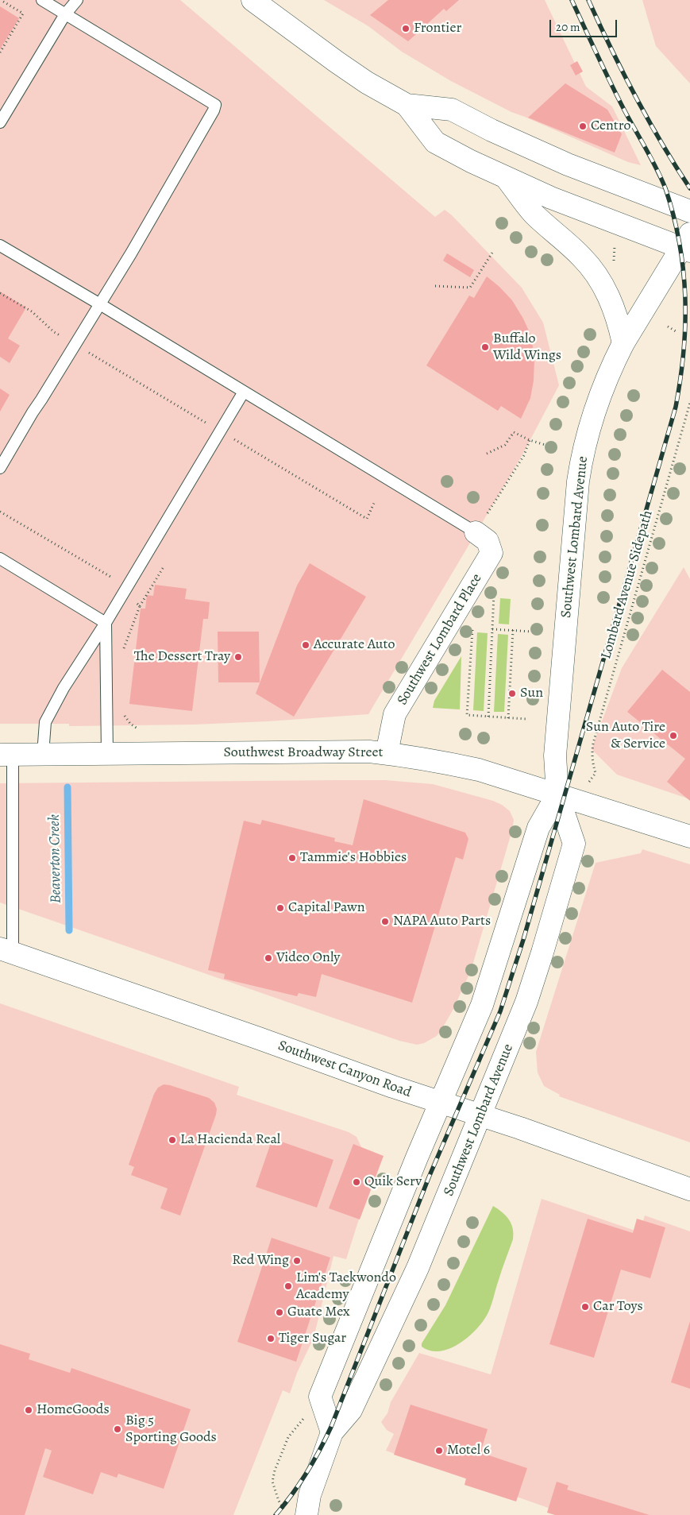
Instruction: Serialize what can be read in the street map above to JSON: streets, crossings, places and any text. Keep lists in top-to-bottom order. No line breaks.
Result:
{"streets":{"street":["Southwest Lombard Avenue","Southwest Lombard Place","Southwest Broadway Street","Southwest Canyon Road"],"path":["Lombard Avenue Sidepath"]},"crossings":[["Southwest Lombard Avenue","Southwest Broadway Street"],["Southwest Lombard Avenue","Southwest Canyon Road"],["Southwest Lombard Place","Southwest Broadway Street"]],"water":["Beaverton Creek"],"places":["Frontier","Centro","Buffalo Wild Wings","Accurate Auto","The Dessert Tray","Sun","Sun Auto Tire & Service","Tammie's Hobbies","Capital Pawn","NAPA Auto Parts","Video Only","La Hacienda Real","Quik Serv","Red Wing","Lim's Taekwondo Academy","Car Toys","Guate Mex","Tiger Sugar","HomeGoods","Big 5 Sporting Goods","Motel 6"],"scale_bar":"20 m"}
